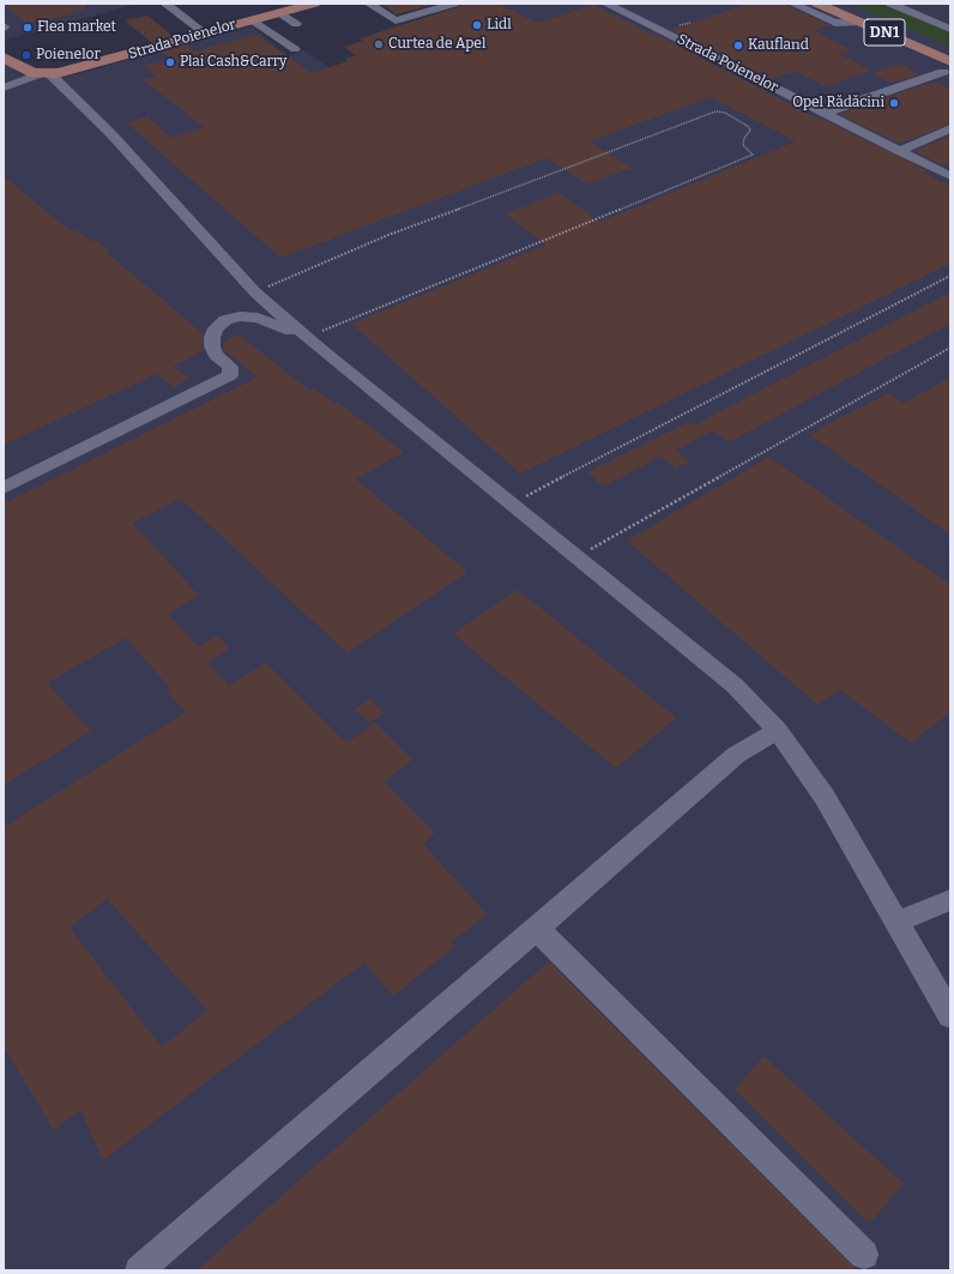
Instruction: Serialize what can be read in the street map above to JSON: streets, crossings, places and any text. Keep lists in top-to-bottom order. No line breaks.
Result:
{"streets":{"main road":["DN1","Strada Poienelor"]},"places":["Lidl","Flea market","Curtea de Apel","Kaufland","Poienelor","Plai Cash&Carry","Opel Rădăcini"]}
